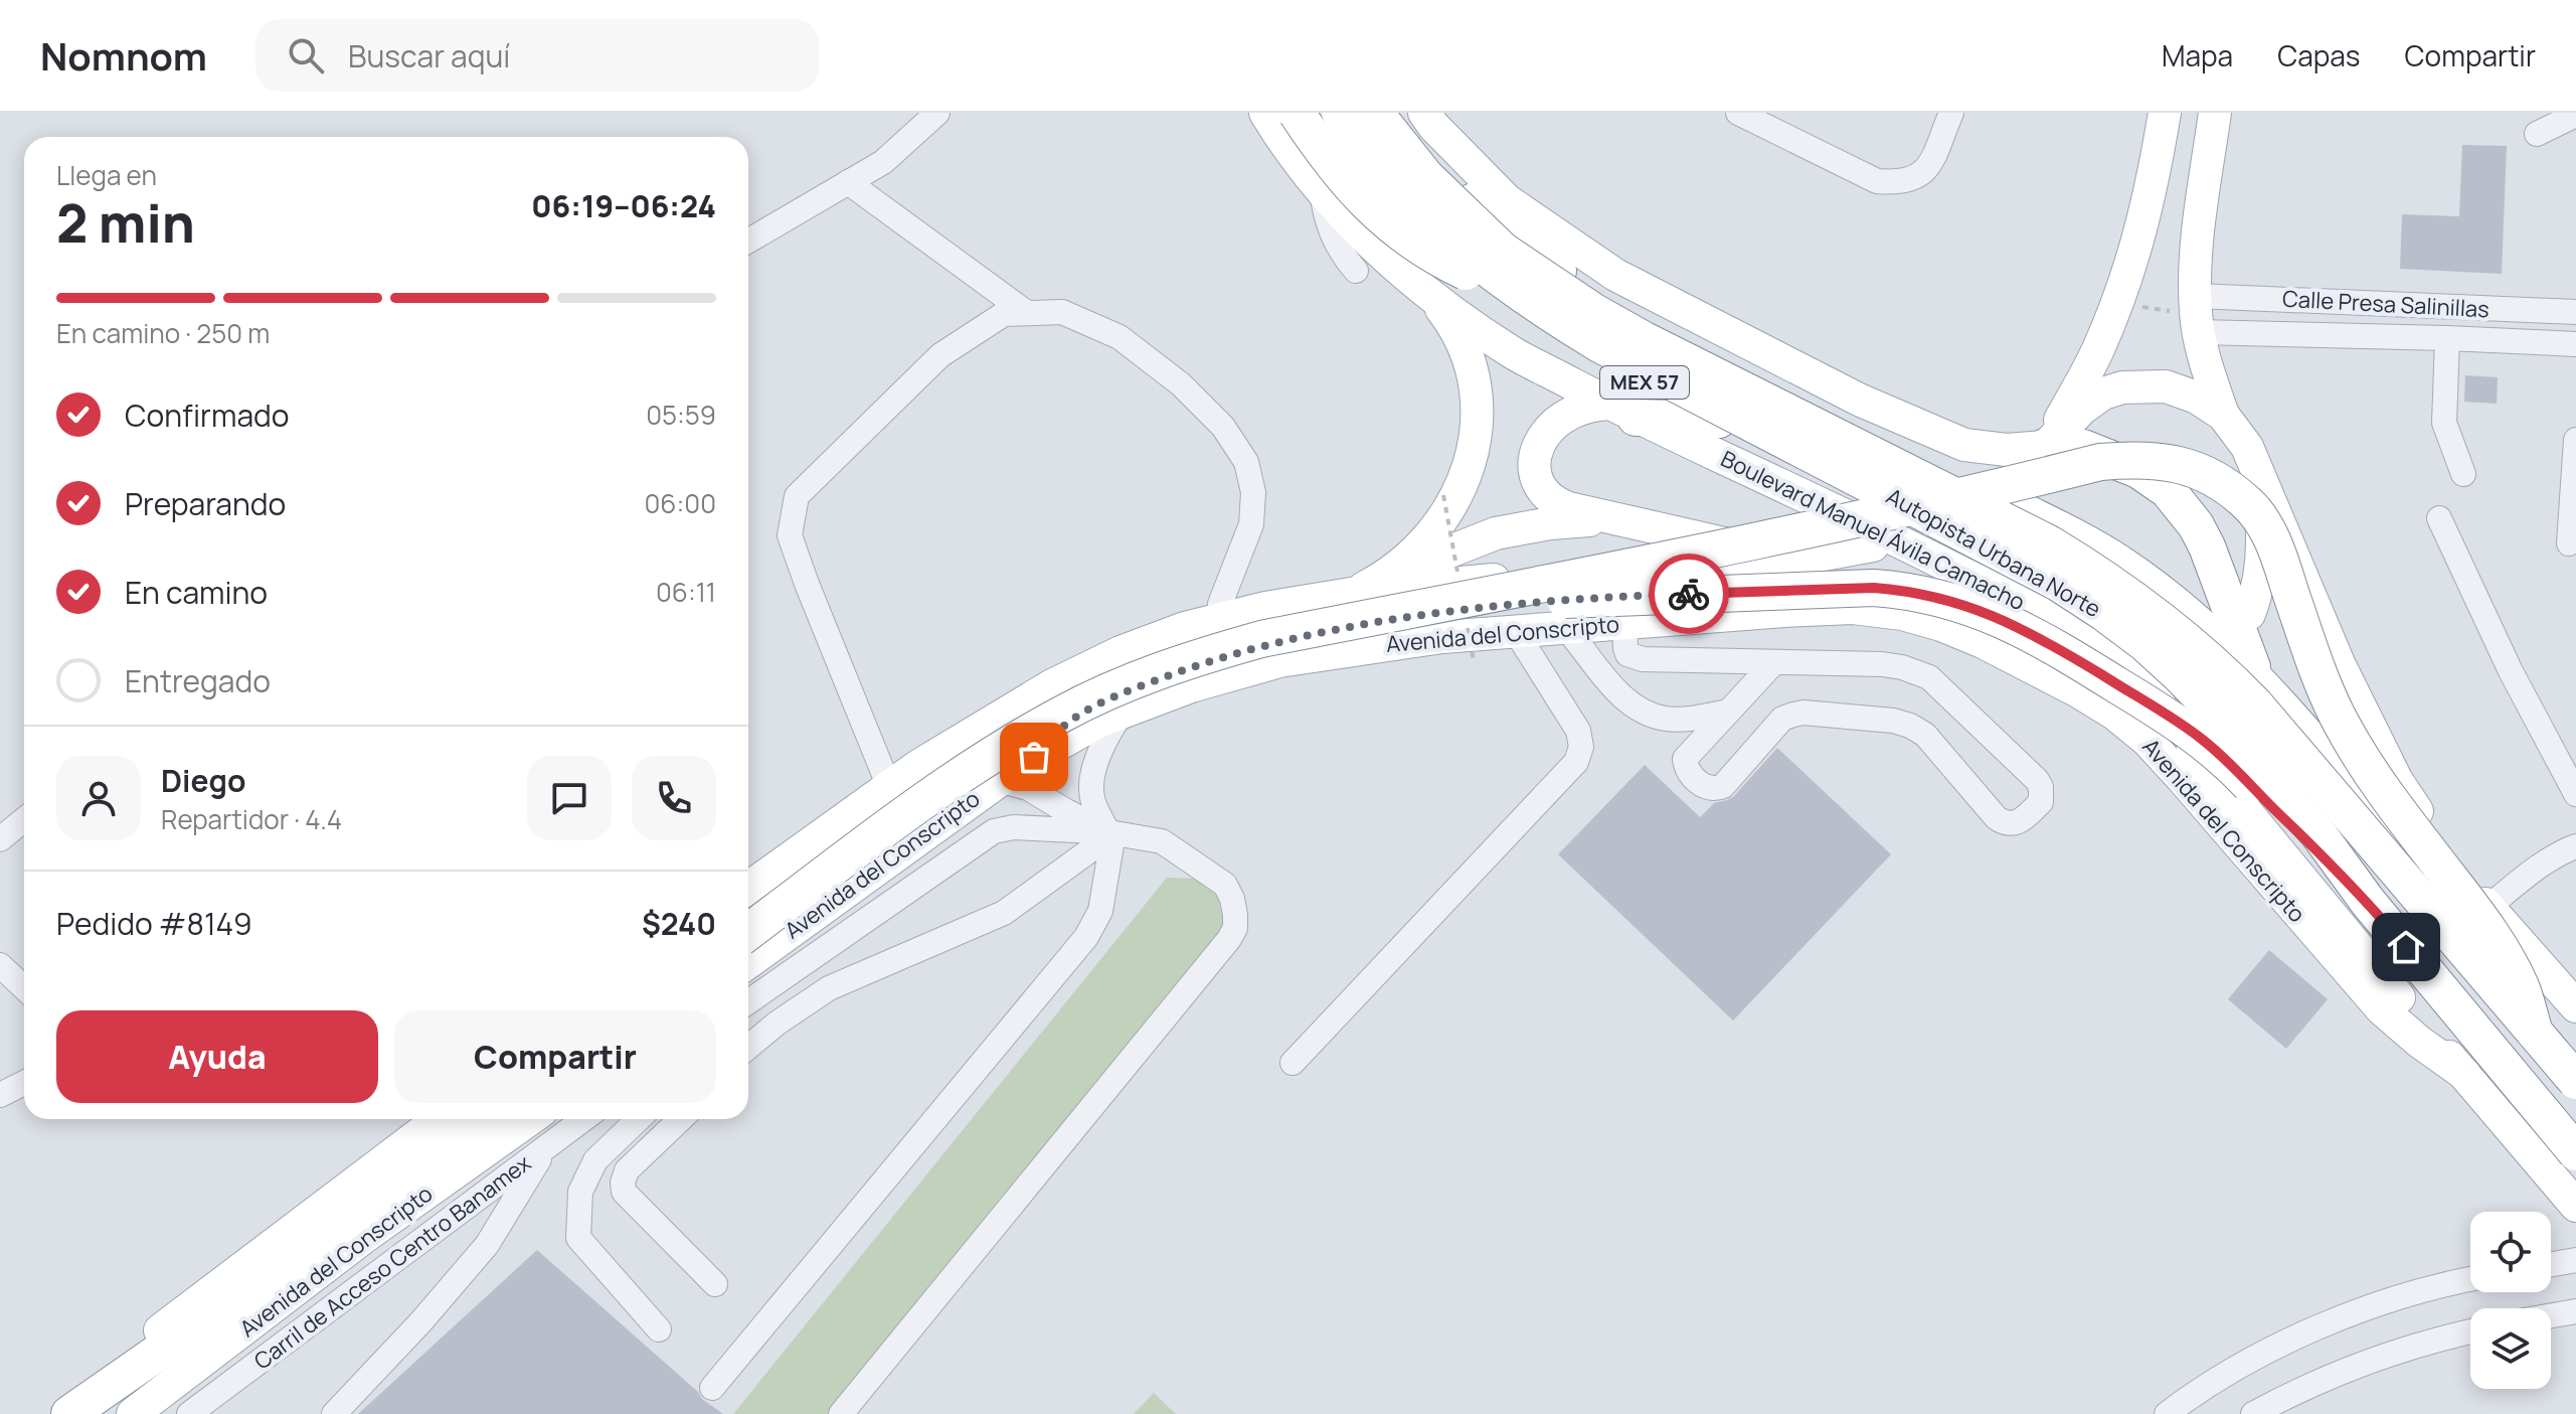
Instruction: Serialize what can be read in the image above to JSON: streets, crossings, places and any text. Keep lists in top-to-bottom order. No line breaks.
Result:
{"streets":{"highway":["MEX 57","Boulevard Manuel Ávila Camacho","Autopista Urbana Norte"],"main road":["Avenida del Conscripto"],"street":["Calle Presa Salinillas","Carril de Acceso Centro Banamex"]},"crossings":[["Boulevard Manuel Ávila Camacho","Avenida del Conscripto"]],"page":{"header":"Nomnom","search":"Buscar aquí","nav":["Mapa","Capas","Compartir"],"heading":["2 min","Llega en","06:19–06:24"],"panel":["Diego","Repartidor · 4.4","Pedido #8149","$240"],"bar":"En camino · 250 m","list":[["Confirmado","05:59"],["Preparando","06:00"],["En camino","06:11"],"Entregado"],"buttons":["Ayuda","Compartir"]}}
